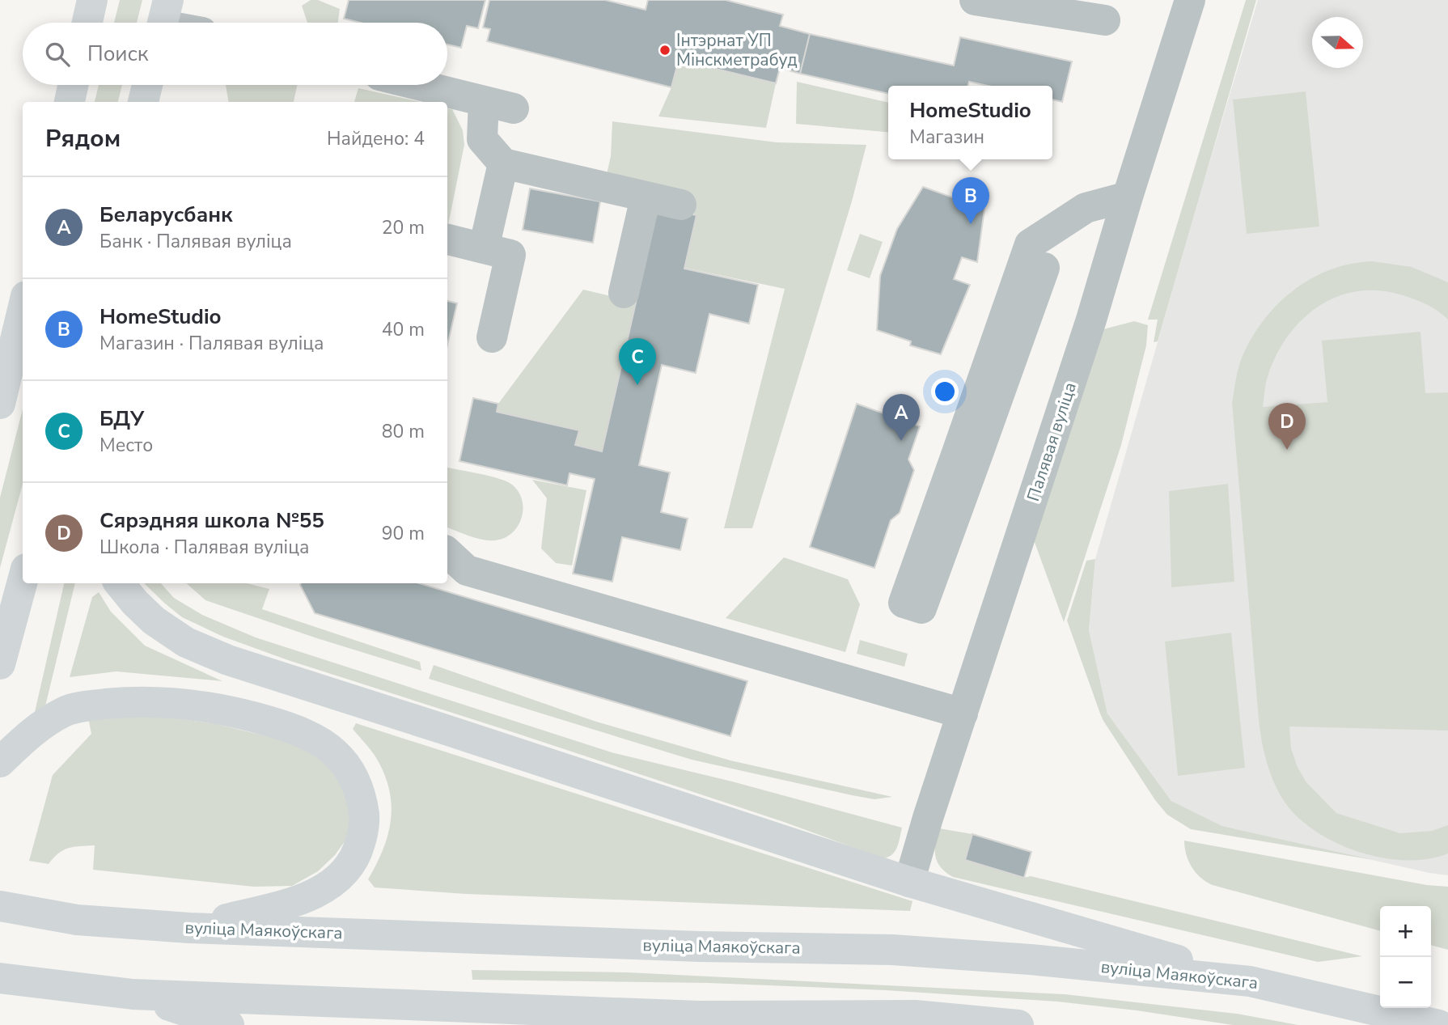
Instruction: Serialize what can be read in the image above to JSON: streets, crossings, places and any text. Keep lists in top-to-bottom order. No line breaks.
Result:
{"streets":{"main road":["вуліца Маякоўскага"],"street":["Палявая вуліца"]},"places":["Інтэрнат УП Мінскметрабуд"],"north":"right","page":{"search":"Поиск","popup":["HomeStudio","Магазин"],"heading":["Рядом","Найдено: 4"],"list":[{"mark":"A","name":"Беларусбанк","note":"Банк · Палявая вуліца","value":"20 m"},{"mark":"B","name":"HomeStudio","note":"Магазин · Палявая вуліца","value":"40 m"},{"mark":"C","name":"БДУ","note":"Место","value":"80 m"},{"mark":"D","name":"Сярэдняя школа №55","note":"Школа · Палявая вуліца","value":"90 m"}],"pins":["B","C","A","D"],"map_buttons":["+","−"]}}
